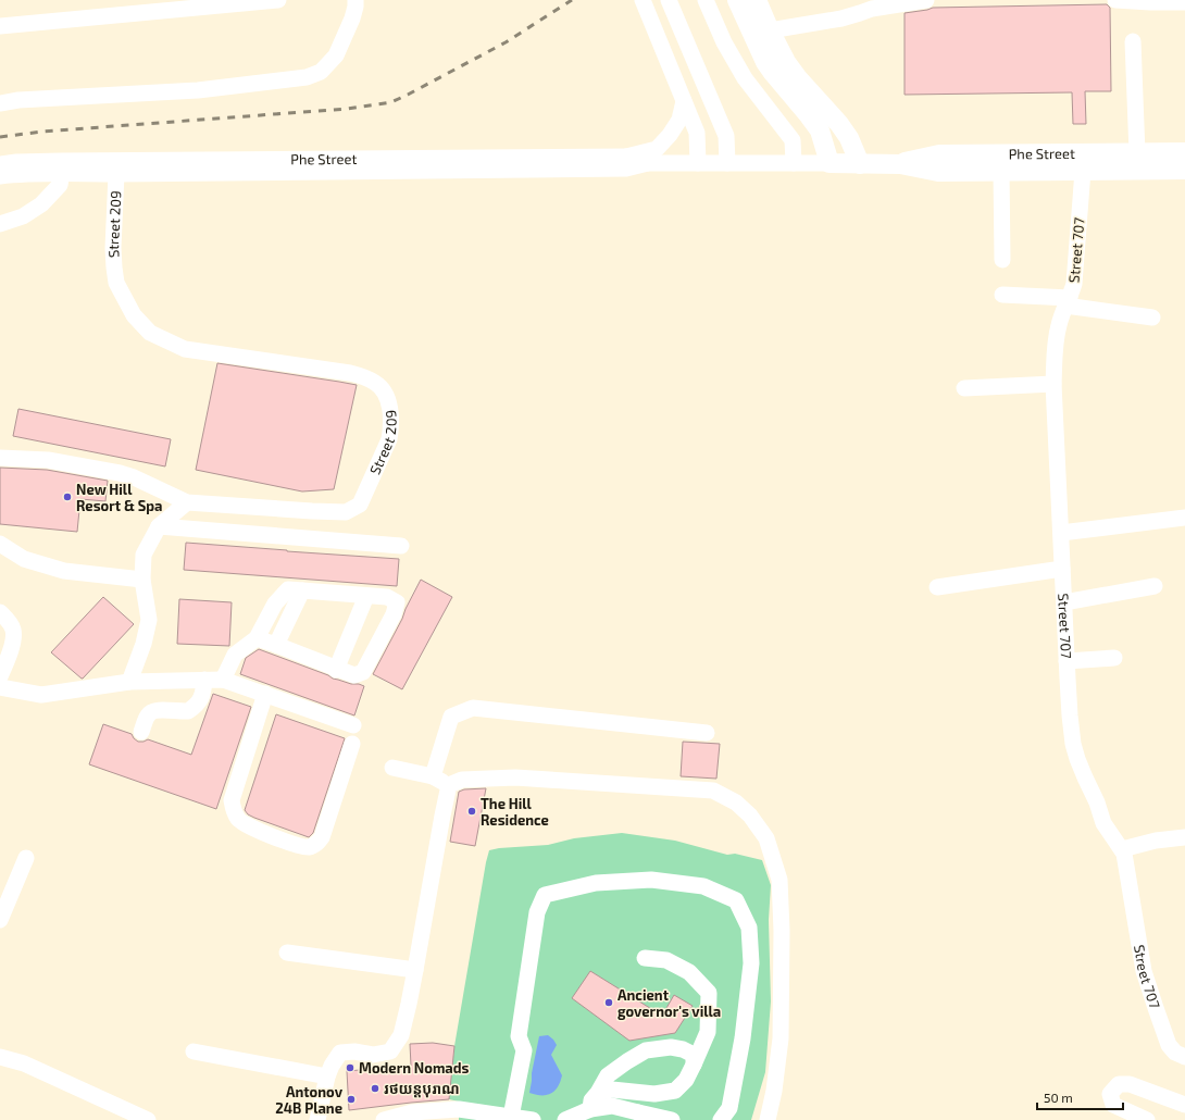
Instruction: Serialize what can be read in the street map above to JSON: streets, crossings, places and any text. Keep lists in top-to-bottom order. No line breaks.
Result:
{"streets":{"main road":["Phe Street"],"street":["Street 209","Street 707"]},"crossings":[["Phe Street","Street 209"],["Phe Street","Street 707"]],"places":["New Hill Resort & Spa","The Hill Residence","Ancient governor's villa","Modern Nomads","រថយន្តបុរាណ","Antonov 24B Plane"],"scale_bar":"50 m"}
